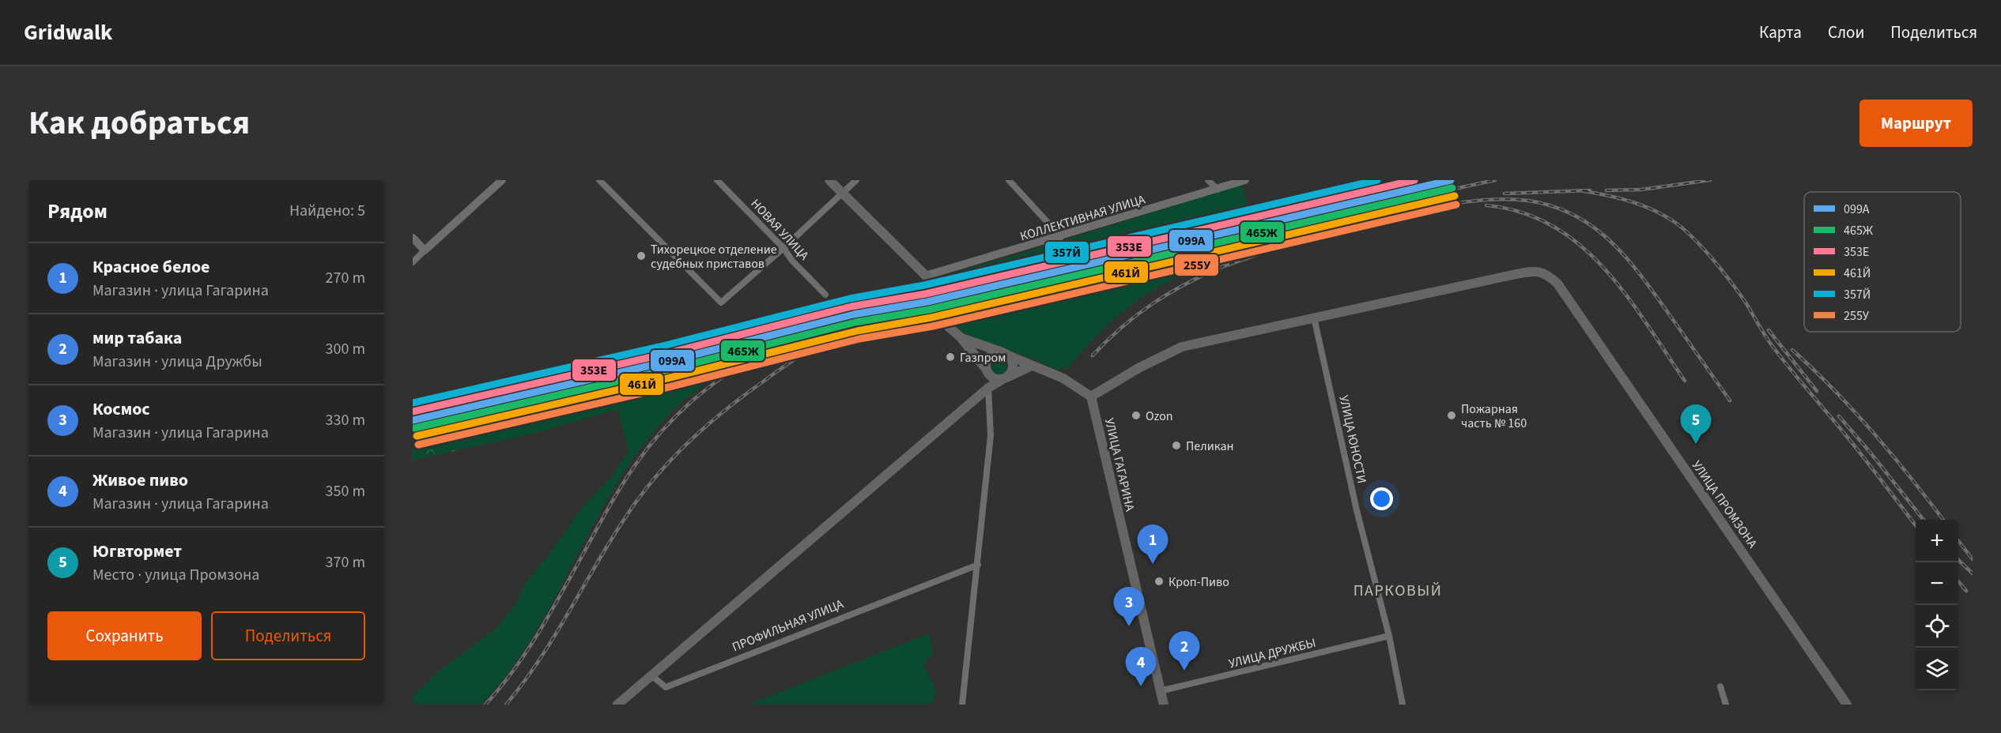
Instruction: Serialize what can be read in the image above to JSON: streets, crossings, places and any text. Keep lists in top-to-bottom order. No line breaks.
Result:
{"streets":{"main road":["УЛИЦА ГАГАРИНА","УЛИЦА ПРОМЗОНА"],"street":["КОЛЛЕКТИВНАЯ УЛИЦА","НОВАЯ УЛИЦА","УЛИЦА ЮНОСТИ","ПРОФИЛЬНАЯ УЛИЦА","УЛИЦА ДРУЖБЫ"]},"crossings":[["УЛИЦА ЮНОСТИ","УЛИЦА ПРОМЗОНА"],["УЛИЦА ЮНОСТИ","УЛИЦА ДРУЖБЫ"],["УЛИЦА ГАГАРИНА","УЛИЦА ДРУЖБЫ"]],"districts":["ПАРКОВЫЙ"],"places":["Тихорецкое отделение судебных приставов","Газпром","Ozon","Пожарная часть № 160","Пеликан","Кроп-Пиво"],"lines":["transit line 099А","transit line 353Е","transit line 357Й","transit line 465Ж","transit line 461Й","transit line 255У"],"legend":["099А","465Ж","353Е","461Й","357Й","255У"],"page":{"header":"Gridwalk","nav":["Карта","Слои","Поделиться"],"title":"Как добраться","buttons":["Маршрут",["Сохранить","Поделиться"]],"heading":["Рядом","Найдено: 5"],"list":[{"mark":"1","name":"Красное белое","note":"Магазин · улица Гагарина","value":"270 m"},{"mark":"2","name":"мир табака","note":"Магазин · улица Дружбы","value":"300 m"},{"mark":"3","name":"Космос","note":"Магазин · улица Гагарина","value":"330 m"},{"mark":"4","name":"Живое пиво","note":"Магазин · улица Гагарина","value":"350 m"},{"mark":"5","name":"Югвтормет","note":"Место · улица Промзона","value":"370 m"}],"pins":["5","1","3","2","4"],"map_buttons":["+","−"]}}
